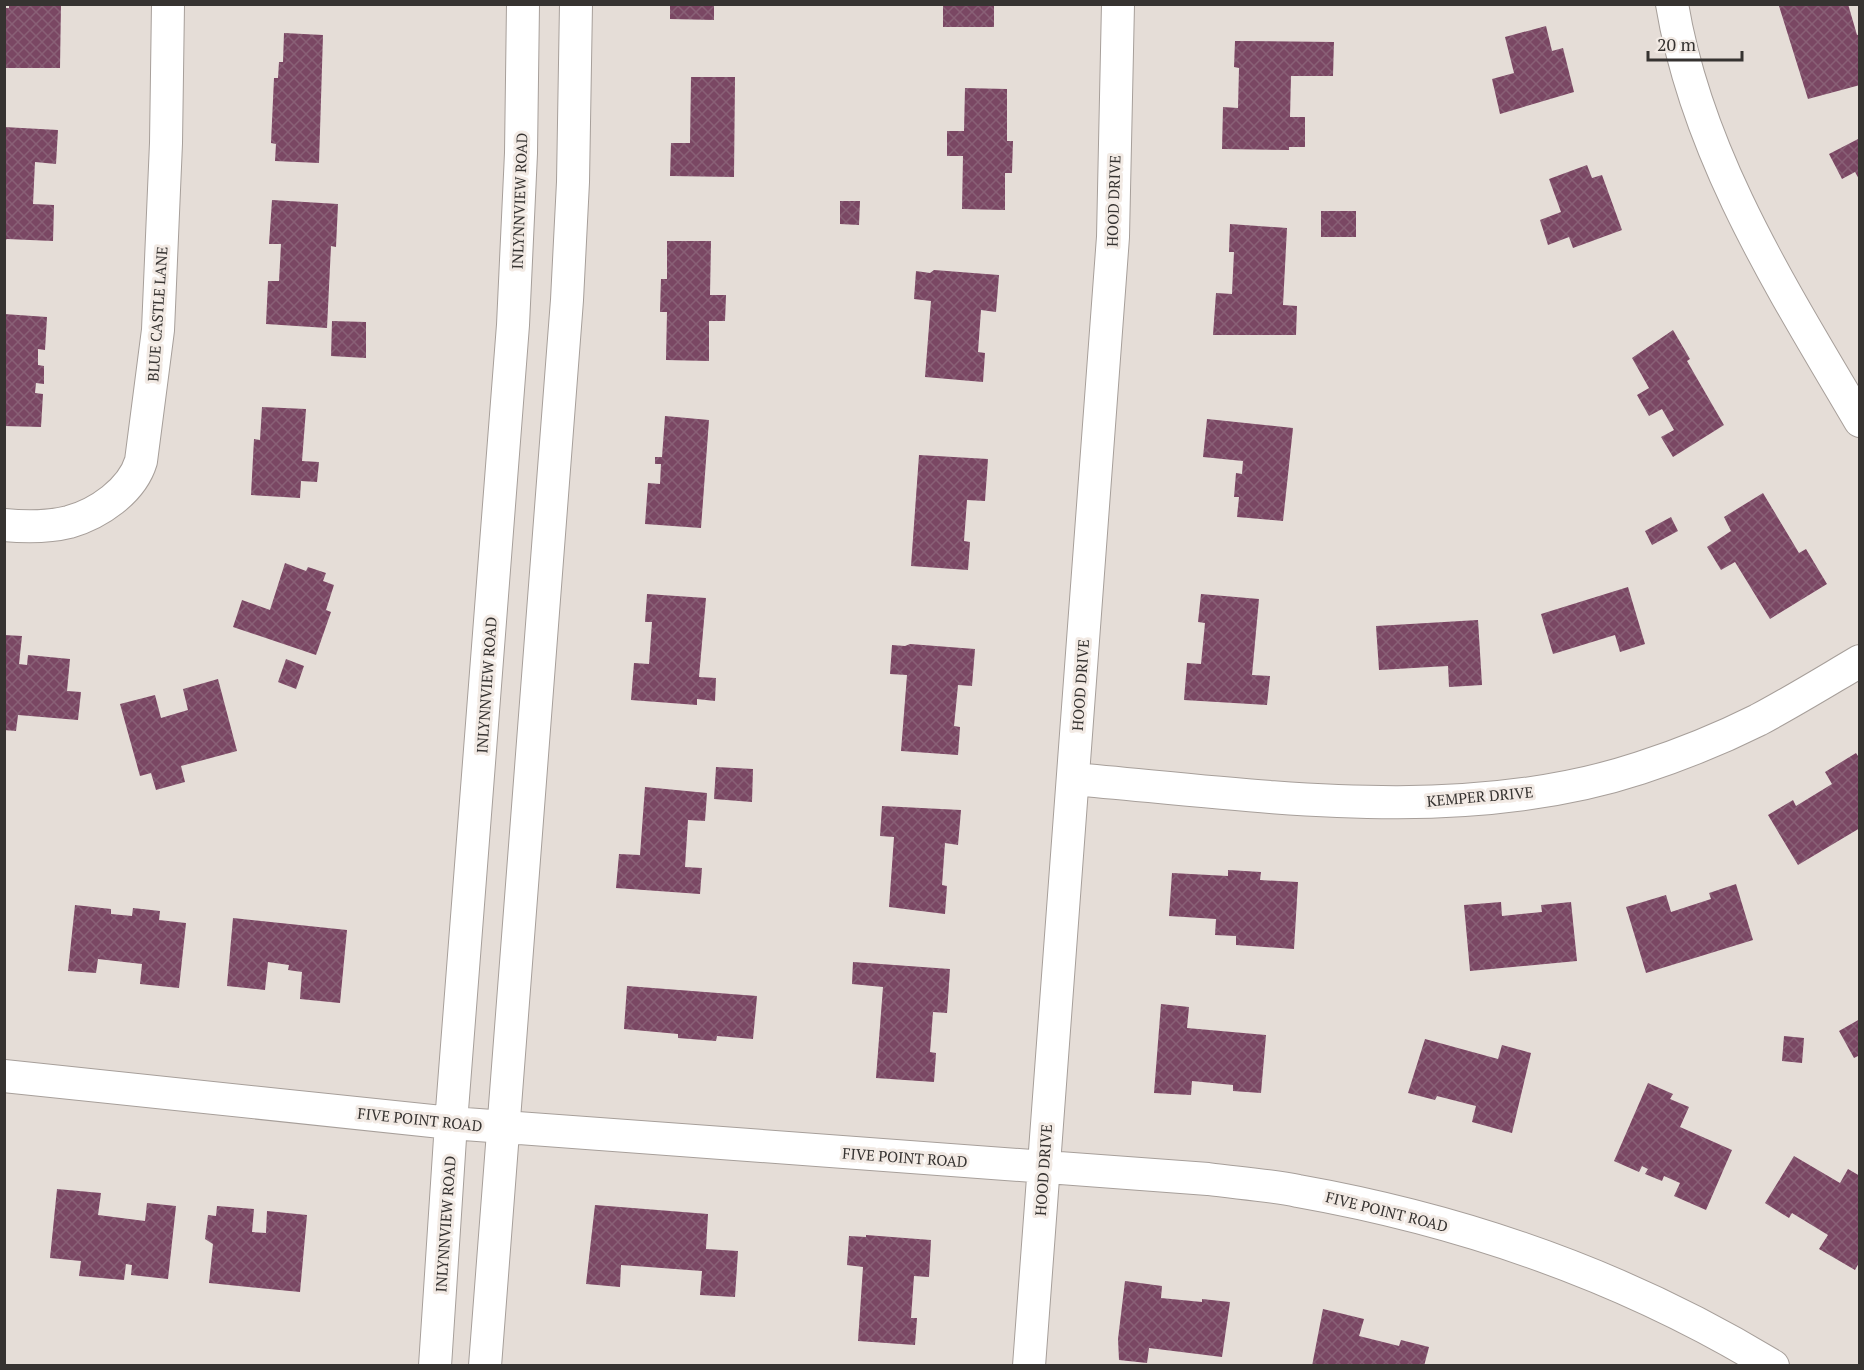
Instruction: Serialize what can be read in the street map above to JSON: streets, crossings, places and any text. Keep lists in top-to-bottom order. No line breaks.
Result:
{"streets":{"street":["INLYNNVIEW ROAD","HOOD DRIVE","BLUE CASTLE LANE","KEMPER DRIVE","FIVE POINT ROAD"]},"crossings":[["INLYNNVIEW ROAD","FIVE POINT ROAD"],["HOOD DRIVE","KEMPER DRIVE"],["HOOD DRIVE","FIVE POINT ROAD"]],"scale_bar":"20 m"}
